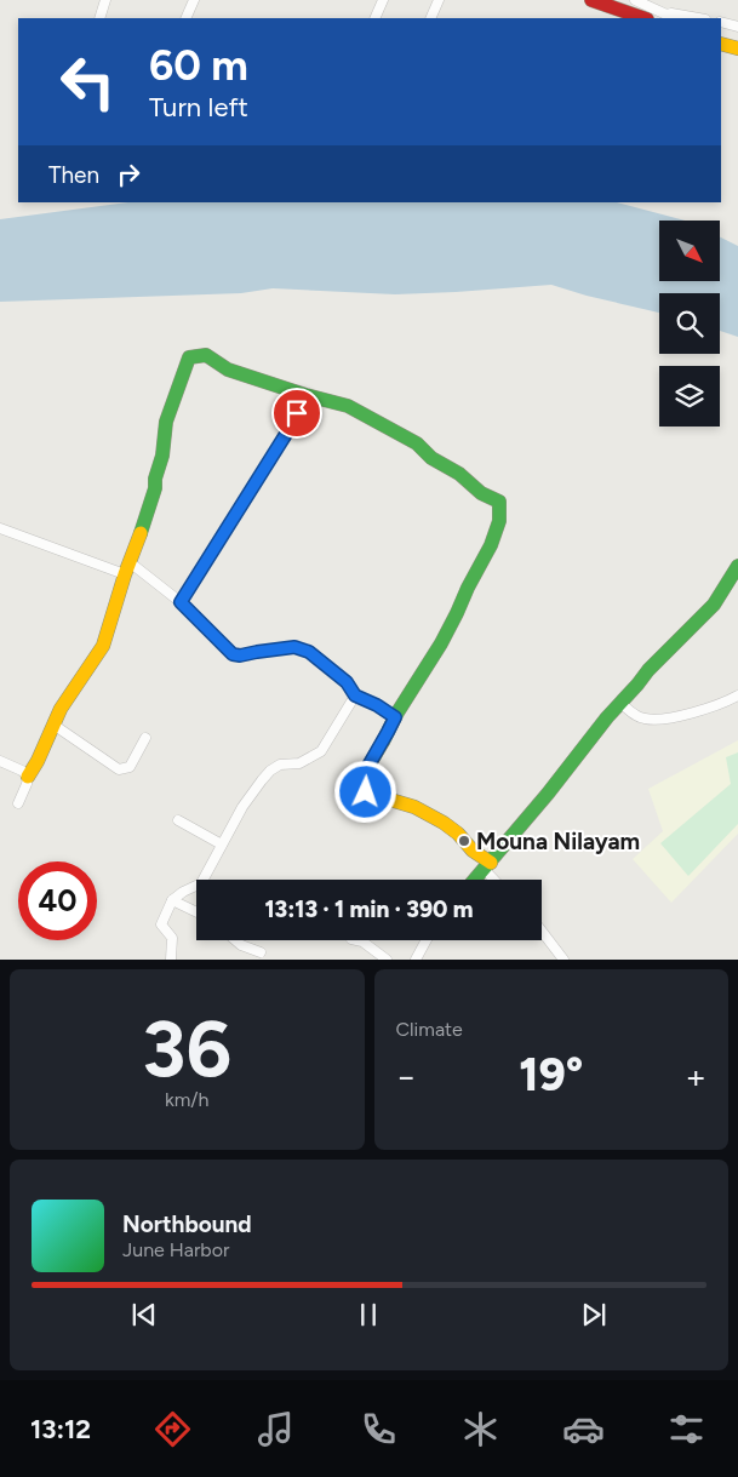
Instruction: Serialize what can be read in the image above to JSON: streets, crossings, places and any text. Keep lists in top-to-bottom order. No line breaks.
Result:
{"places":["Mouna Nilayam"],"north":"bottom right","page":{"turn":["60 m","Turn left"],"then":"Then","limit":"40","trip":"13:13 · 1 min · 390 m","tile":[["36","km/h"],"Climate"],"heat":["−","19°","+"],"song":["Northbound","June Harbor"],"tabs":"13:12"}}
